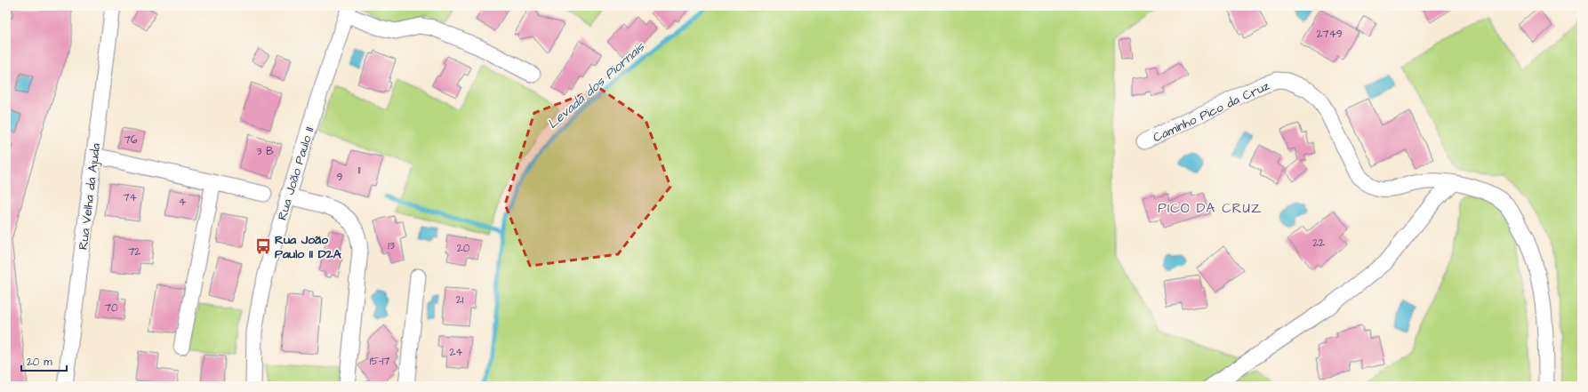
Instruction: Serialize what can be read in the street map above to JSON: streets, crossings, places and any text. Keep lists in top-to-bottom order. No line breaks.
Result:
{"streets":{"street":["Caminho Pico da Cruz","Rua João Paulo II","Rua Velha da Ajuda"]},"districts":["PICO DA CRUZ"],"water":["Levada dos Piornais"],"places":{"bus stop":["Rua João Paulo II D2A"]},"house_numbers":["2749","76","3 B","11","9","74","4","22","13","20","72","21","70","24","15-17"],"scale_bar":"20 m"}
